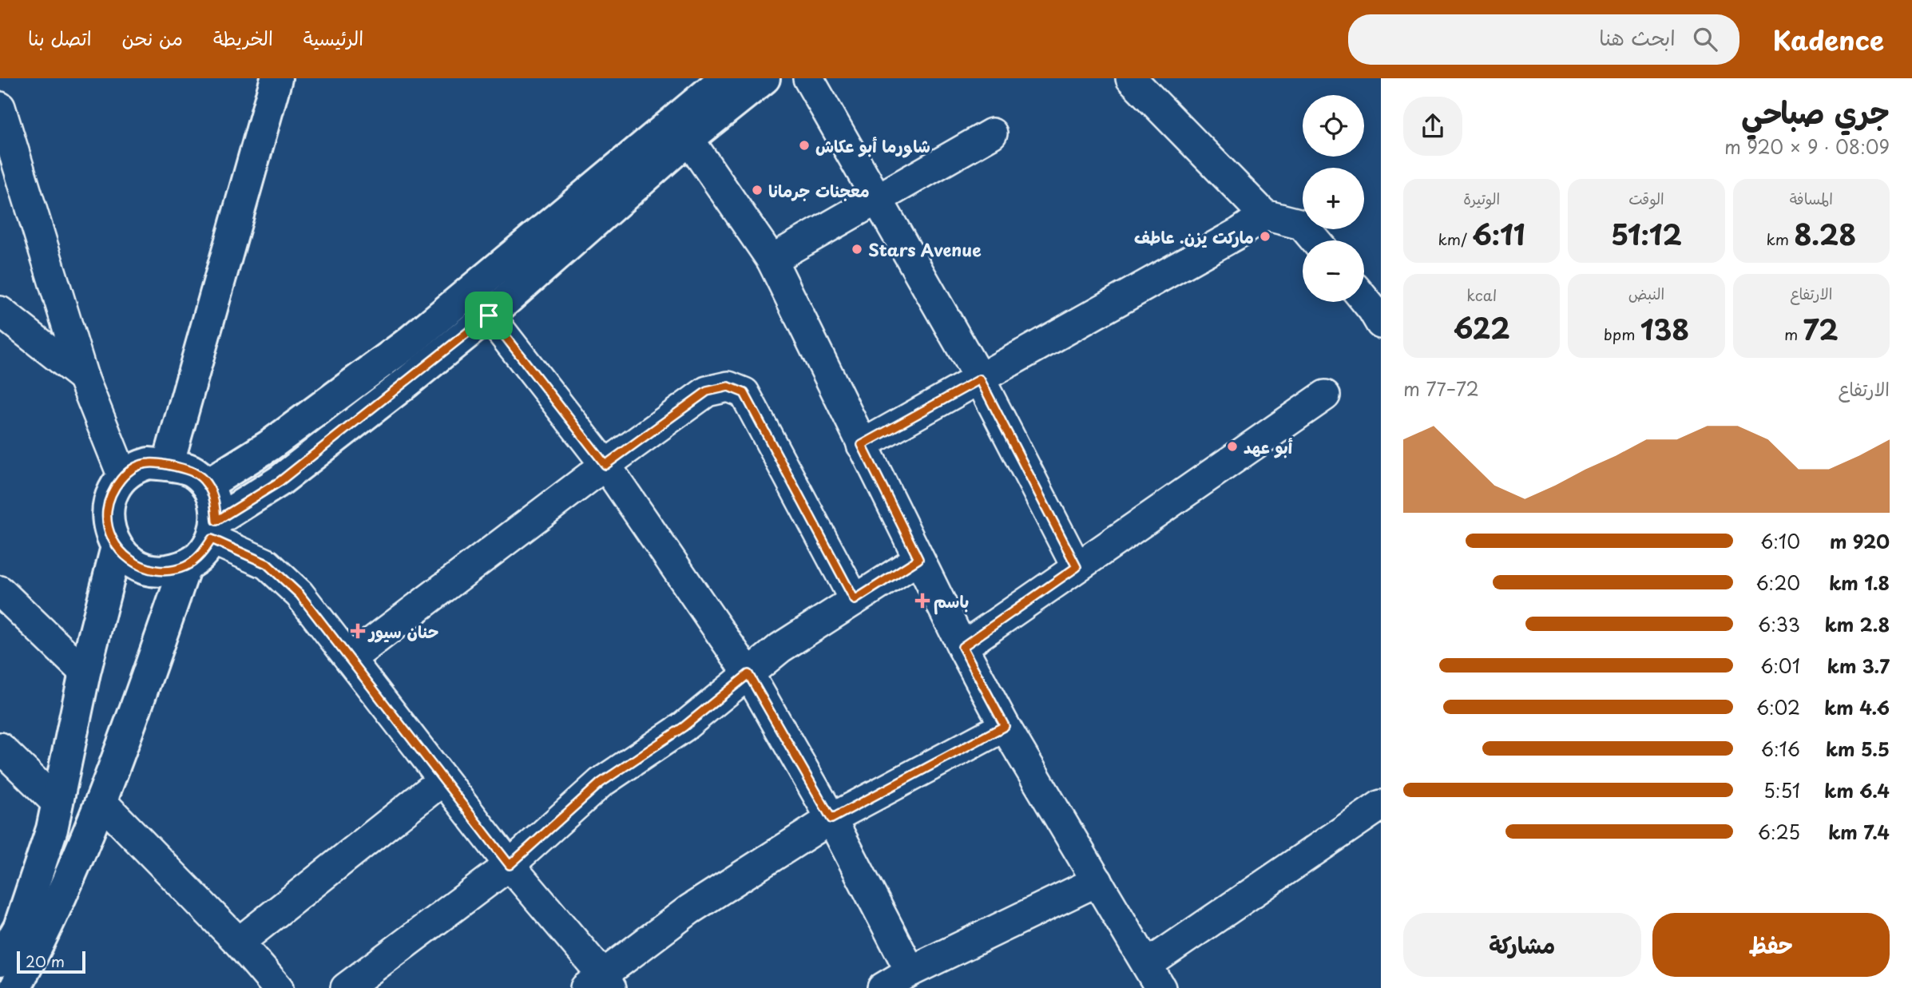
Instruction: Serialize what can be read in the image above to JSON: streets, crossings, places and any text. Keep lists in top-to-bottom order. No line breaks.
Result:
{"places":{"other":["شاورما أبو عكاش","معجنات جرمانا","ماركت يزن. عاطف","Stars Avenue","أبو عهد"],"health":["باسم","حنان سيور"]},"scale_bar":"20 m","page":{"header":"Kadence","search":"ابحث هنا","nav":["الرئيسية","الخريطة","من نحن","اتصل بنا"],"heading":["جري صباحي","08:09 · 9 × 920 m"],"map_buttons":["+","−"],"stats":[["المسافة","8.28 km"],["الوقت","51:12"],["الوتيرة","6:11 /km"],["الارتفاع","72 m"],["النبض","138 bpm"],["kcal","622"]],"chart":["الارتفاع","72–77 m"],"list":[{"name":"920 m","note":"6:10"},{"name":"1.8 km","note":"6:20"},{"name":"2.8 km","note":"6:33"},{"name":"3.7 km","note":"6:01"},{"name":"4.6 km","note":"6:02"},{"name":"5.5 km","note":"6:16"},{"name":"6.4 km","note":"5:51"},{"name":"7.4 km","note":"6:25"}],"buttons":["حفظ","مشاركة"],"scale":"20 m"}}
